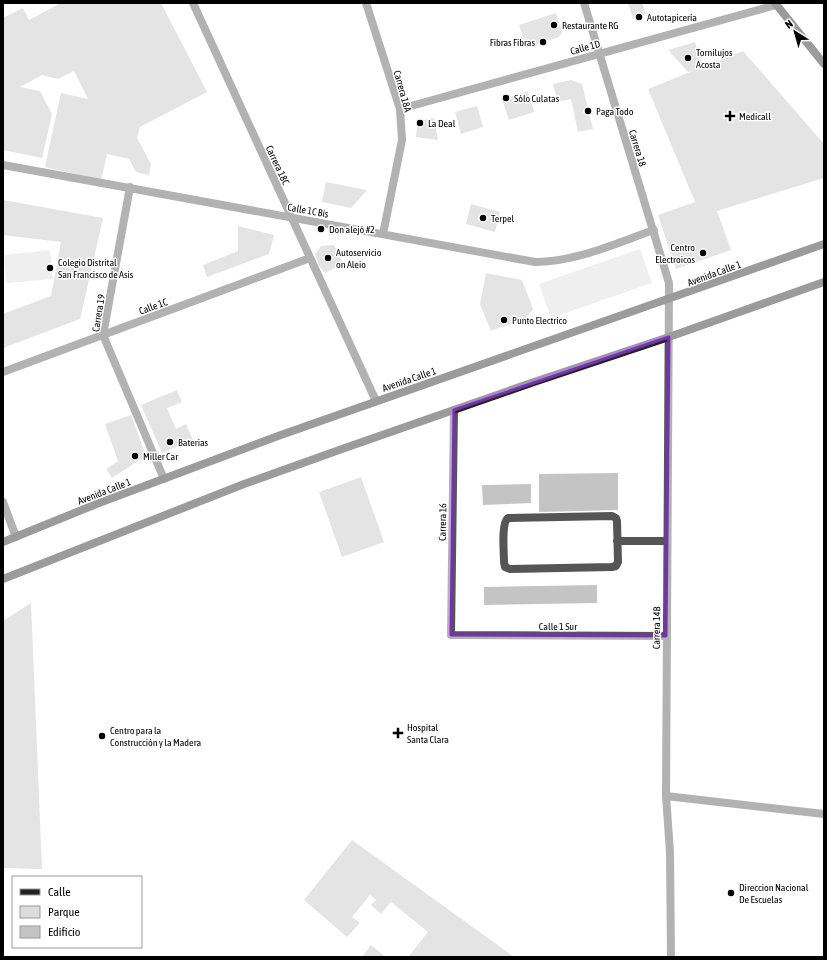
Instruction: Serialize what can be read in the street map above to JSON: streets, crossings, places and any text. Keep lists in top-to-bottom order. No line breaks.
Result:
{"streets":{"main road":["Avenida Calle 1"],"street":["Calle 1D","Carrera 18A","Carrera 18","Carrera 18C","Calle 1C Bis","Calle 1C","Carrera 19","Carrera 16","Calle 1 Sur","Carrera 14B"]},"crossings":[["Calle 1D","Carrera 18A"],["Calle 1D","Carrera 18"],["Carrera 18A","Calle 1C Bis"],["Carrera 18","Calle 1C Bis"],["Carrera 18","Avenida Calle 1"],["Carrera 18","Carrera 14B"],["Carrera 18C","Calle 1C Bis"],["Carrera 18C","Avenida Calle 1"],["Carrera 18C","Calle 1C"],["Calle 1C Bis","Carrera 19"],["Avenida Calle 1","Carrera 19"],["Avenida Calle 1","Carrera 14B"],["Calle 1C","Carrera 19"],["Carrera 16","Calle 1 Sur"],["Calle 1 Sur","Carrera 14B"]],"places":{"other":["Autotapicería","Restaurante RG","Fibras Fibras","Tornilujos Acosta","Sólo Culatas","Paga Todo","La Deal","Terpel","Don alejó #2","Centro Electroicos","Autoservicio on Aleio","Colegio Distrital San Francisco de Asis","Punto Electrico","Baterias","Miller Car","Centro para la Construcción y la Madera","Direccion Nacional De Escuelas"],"health":["Medicall","Hospital Santa Clara"]},"legend":["Calle","Parque","Edificio"],"north":"top left"}
